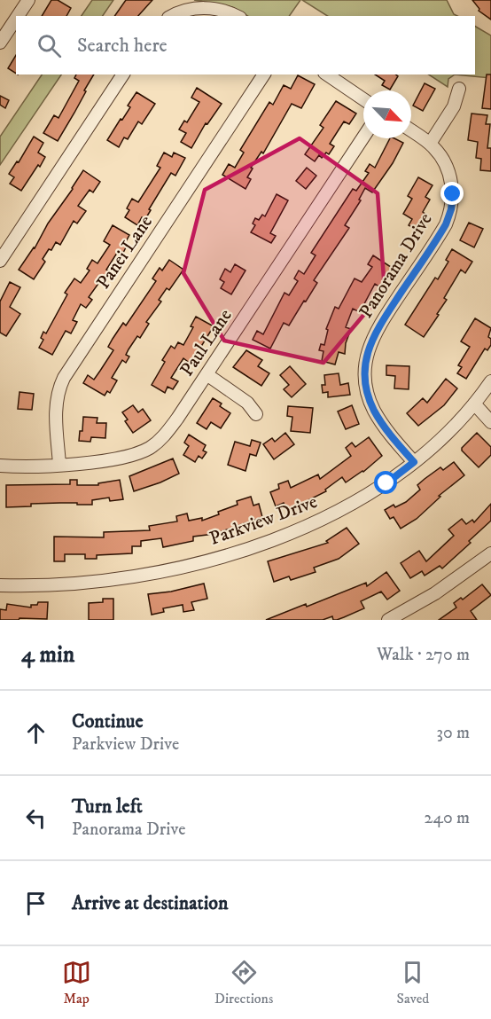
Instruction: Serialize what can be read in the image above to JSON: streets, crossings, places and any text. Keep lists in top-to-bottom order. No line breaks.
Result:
{"streets":{"street":["Panei Lane","Panorama Drive","Paul Lane","Parkview Drive"]},"crossings":[["Panei Lane","Paul Lane"],["Panorama Drive","Parkview Drive"]],"north":"bottom right","page":{"search":"Search here","heading":["4 min","Walk · 270 m"],"list":[["Continue","Parkview Drive","30 m"],["Turn left","Panorama Drive","240 m"],"Arrive at destination"],"nav":["Map","Directions","Saved"]}}
